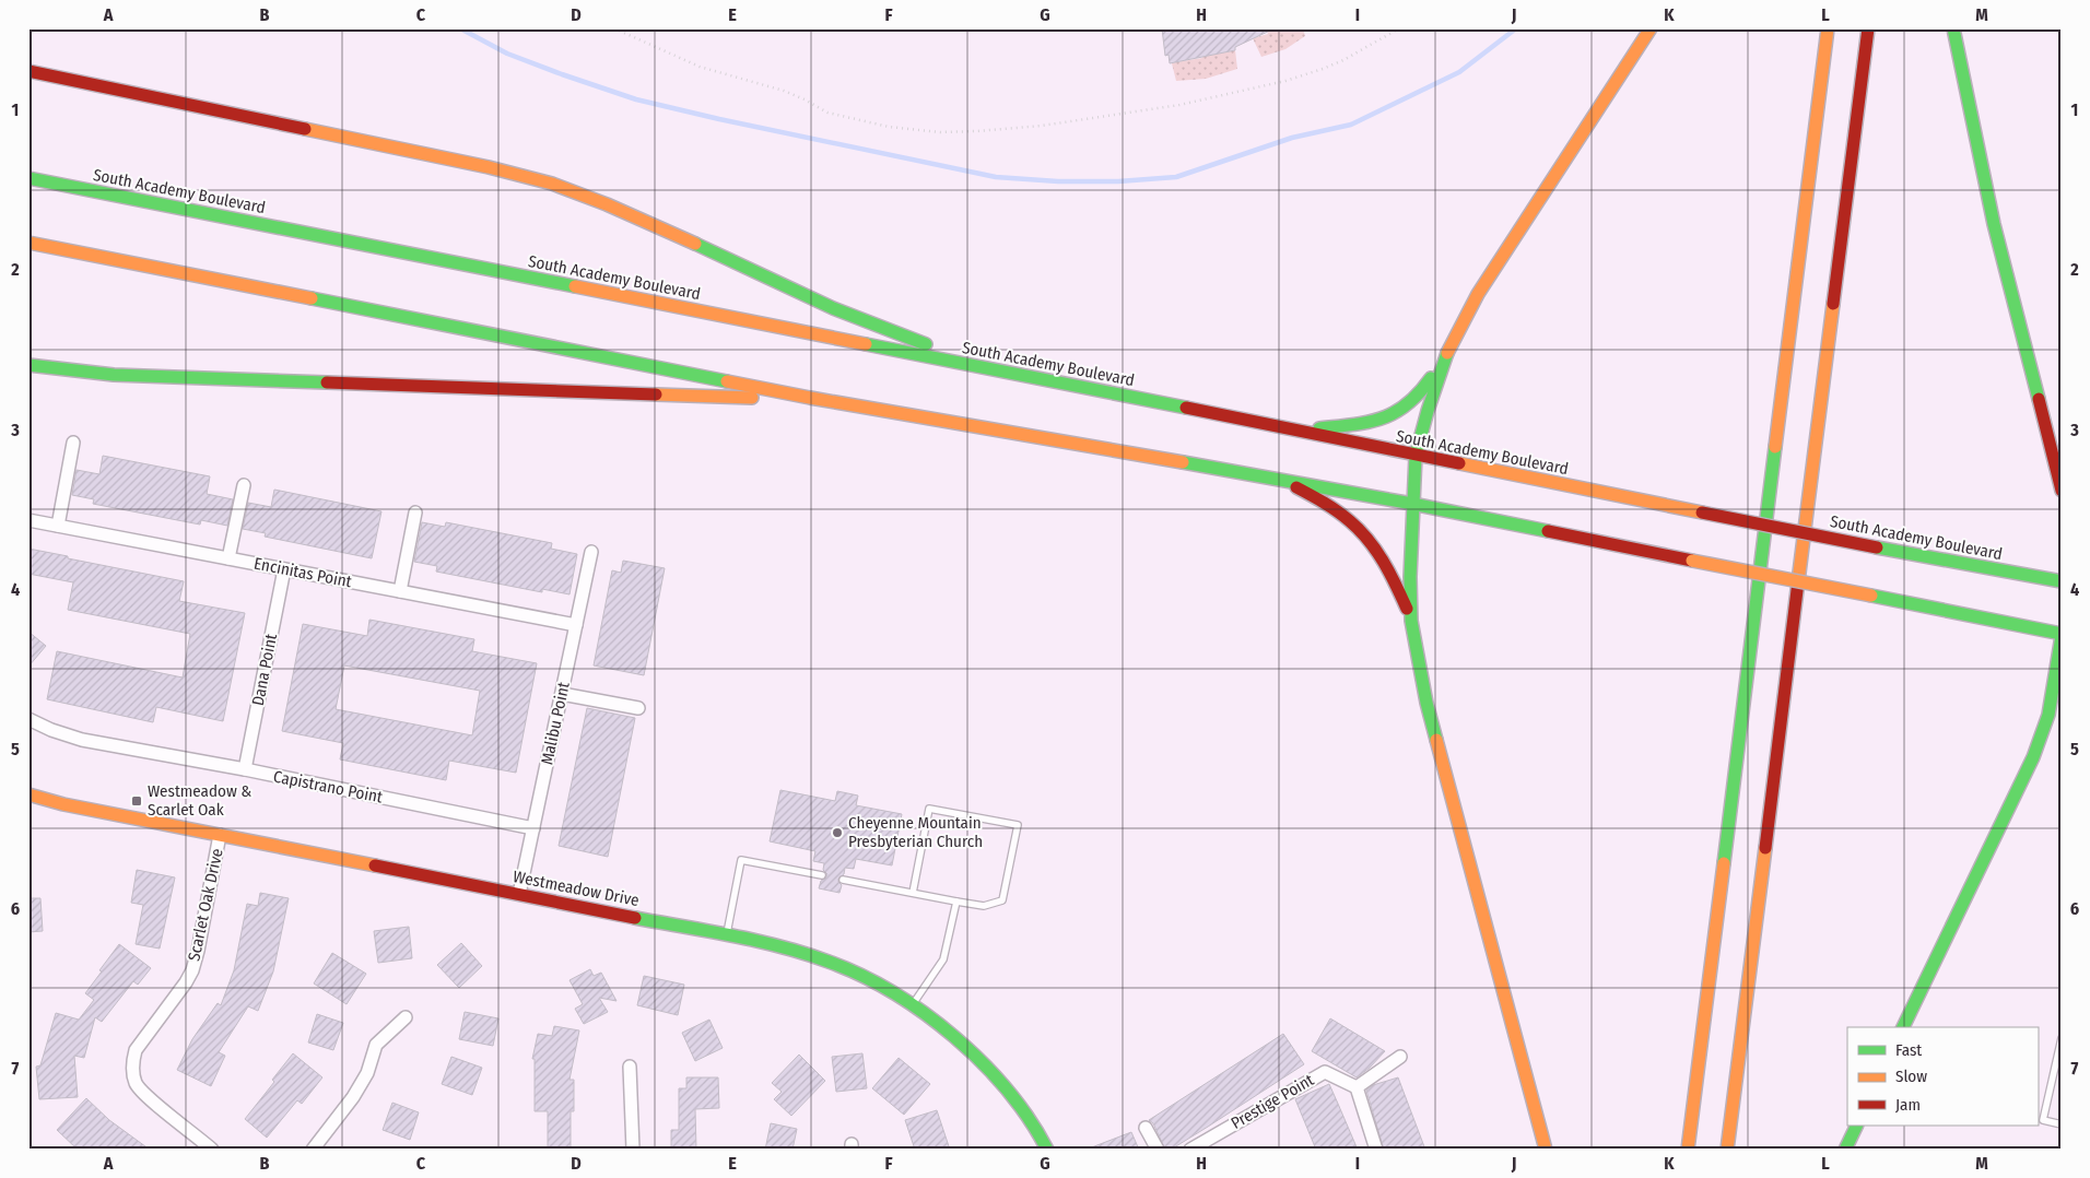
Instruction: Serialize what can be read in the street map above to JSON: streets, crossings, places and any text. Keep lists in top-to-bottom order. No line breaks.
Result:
{"streets":{"main road":["South Academy Boulevard","Westmeadow Drive"],"street":["Encinitas Point","Dana Point","Malibu Point","Capistrano Point","Scarlet Oak Drive","Prestige Point"]},"crossings":[["Encinitas Point","Dana Point"],["Encinitas Point","Malibu Point"],["Dana Point","Capistrano Point"],["Malibu Point","Capistrano Point"],["Malibu Point","Westmeadow Drive"],["Westmeadow Drive","Scarlet Oak Drive"]],"places":{"transit":["Westmeadow & Scarlet Oak"],"other":["Cheyenne Mountain Presbyterian Church"]},"legend":["Fast","Slow","Jam"],"grid":{"columns":["A","B","C","D","E","F","G","H","I","J","K","L","M"],"rows":["1","2","3","4","5","6","7"]}}
